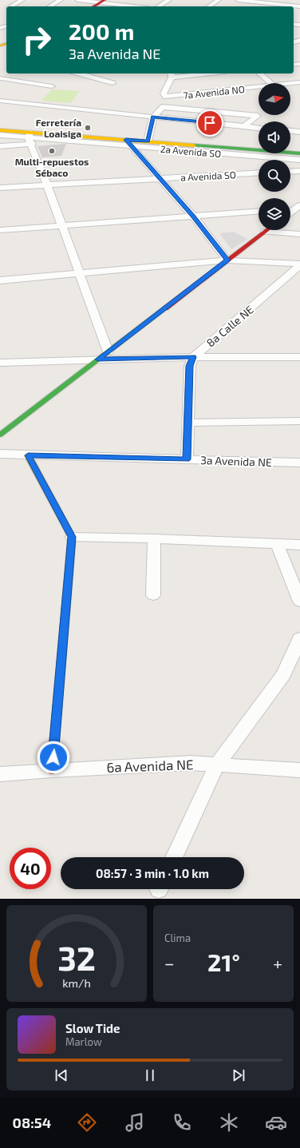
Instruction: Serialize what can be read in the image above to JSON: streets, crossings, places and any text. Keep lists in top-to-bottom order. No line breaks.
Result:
{"streets":{"street":["7a Avenida NO","2a Avenida SO","a Avenida SO","8a Calle NE","3a Avenida NE","6a Avenida NE"]},"places":["Ferretería Loaisiga","Multi-repuestos Sébaco"],"north":"right","page":{"turn":["200 m","3a Avenida NE"],"limit":"40","trip":"08:57 · 3 min · 1.0 km","tile":"Clima","heat":["−","21°","+"],"song":["Slow Tide","Marlow"],"tabs":"08:54","gauge":["32","km/h"]}}
